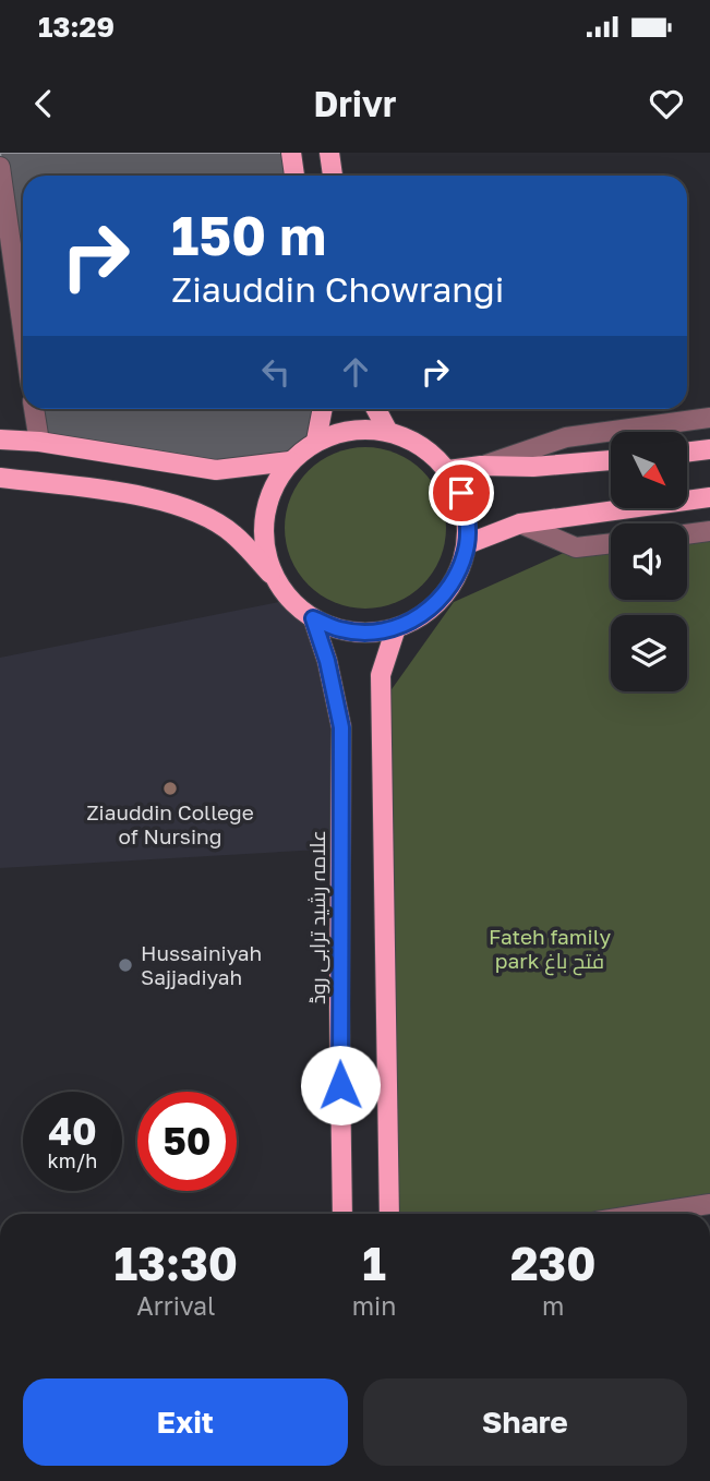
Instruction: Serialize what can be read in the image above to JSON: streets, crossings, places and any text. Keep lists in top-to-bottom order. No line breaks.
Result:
{"streets":{"main road":["علامہ رشید ترابی روڈ"]},"parks":["Fateh family park فتح باغ"],"places":["Ziauddin College of Nursing","Hussainiyah Sajjadiyah"],"north":"bottom right","page":{"status":"13:29","header":"Drivr","turn":["150 m","Ziauddin Chowrangi"],"speed":"40 km/h","limit":"50","eta":["13:30","Arrival","1","min","230","m"],"buttons":["Exit","Share"]}}
